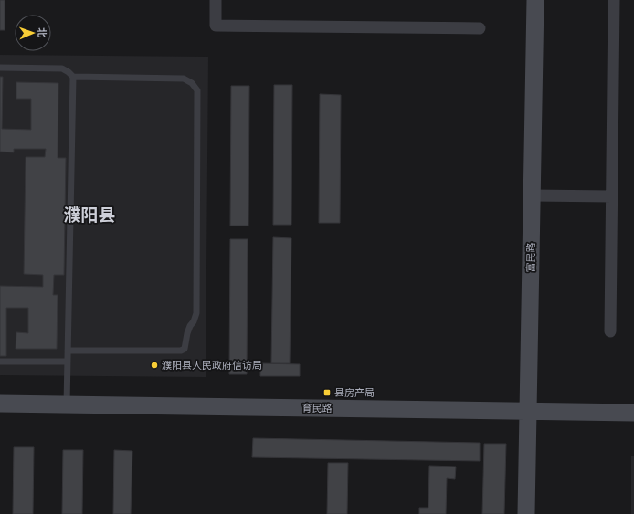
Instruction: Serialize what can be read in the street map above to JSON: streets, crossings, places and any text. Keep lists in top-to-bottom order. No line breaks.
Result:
{"streets":{"street":["富民路","育民路"]},"crossings":[["富民路","育民路"]],"districts":["濮阳县"],"places":{"other":["濮阳县人民政府信访局"],"transit":["县房产局"]},"north":"right"}
